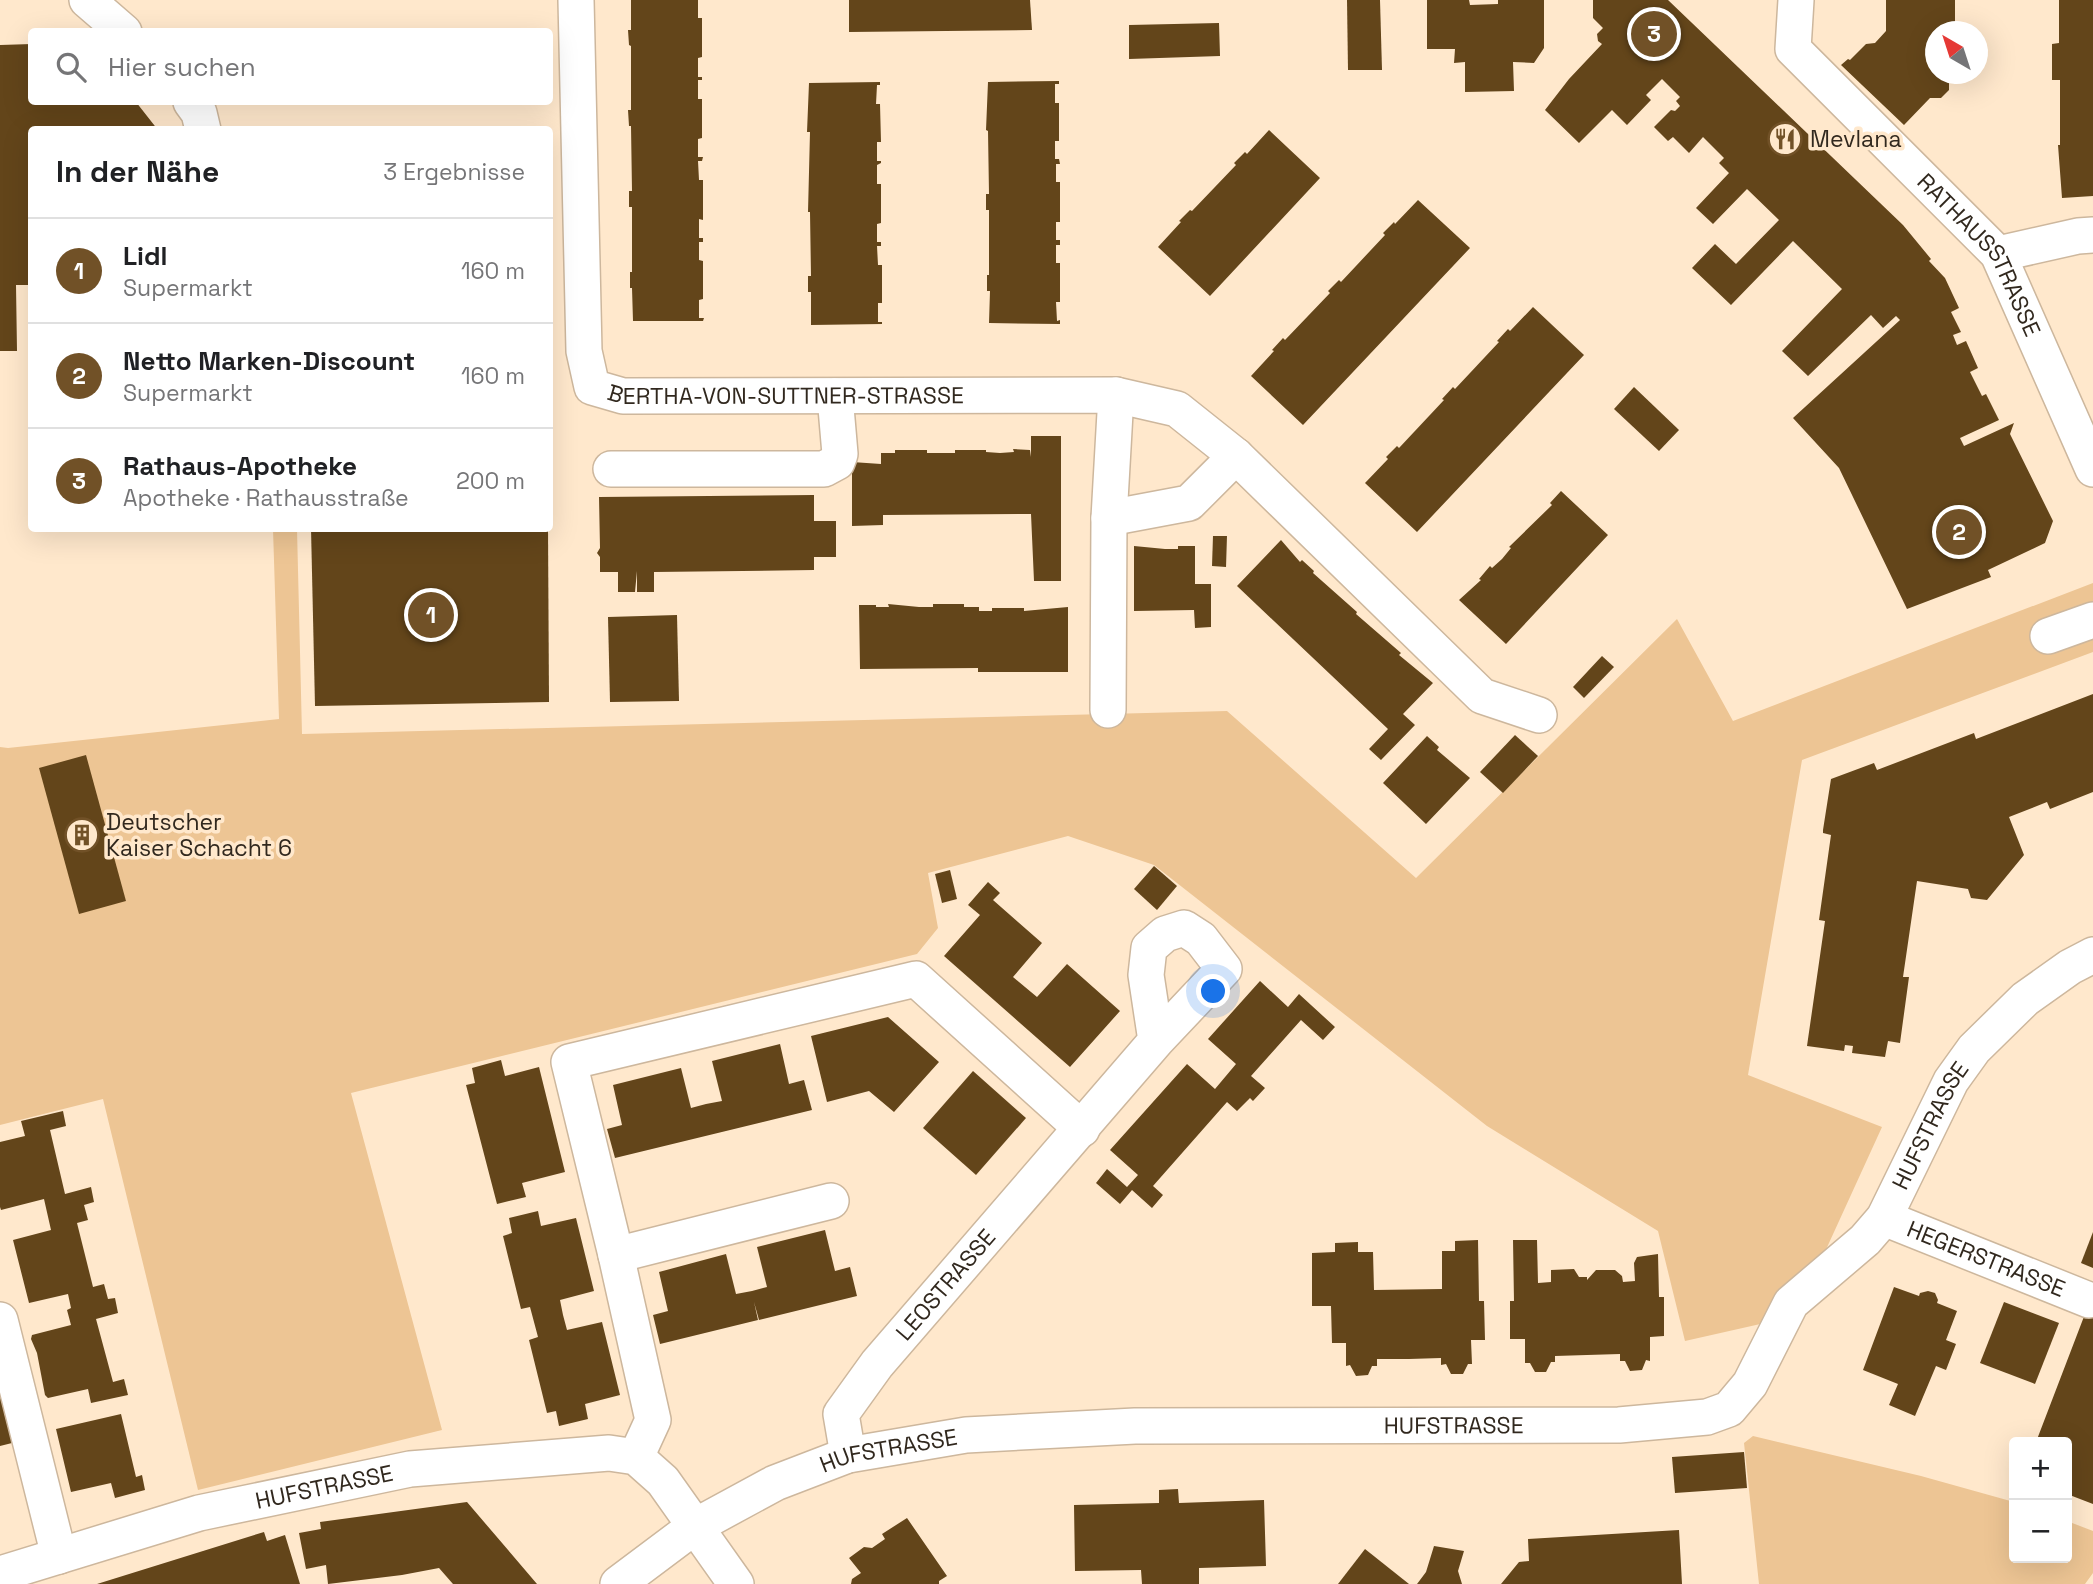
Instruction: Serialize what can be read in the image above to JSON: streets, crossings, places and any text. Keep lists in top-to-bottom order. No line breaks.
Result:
{"streets":{"street":["RATHAUSSTRASSE","BERTHA-VON-SUTTNER-STRASSE","HUFSTRASSE","HEGERSTRASSE","LEOSTRASSE"]},"crossings":[["HUFSTRASSE","HEGERSTRASSE"],["HUFSTRASSE","LEOSTRASSE"]],"places":{"restaurant":["Mevlana"],"building":["Deutscher Kaiser Schacht 6"]},"north":"top left","page":{"pins":["3","2","1"],"search":"Hier suchen","heading":["In der Nähe","3 Ergebnisse"],"list":[{"mark":"1","name":"Lidl","note":"Supermarkt","value":"160 m"},{"mark":"2","name":"Netto Marken-Discount","note":"Supermarkt","value":"160 m"},{"mark":"3","name":"Rathaus-Apotheke","note":"Apotheke · Rathausstraße","value":"200 m"}],"map_buttons":["+","−"]}}
